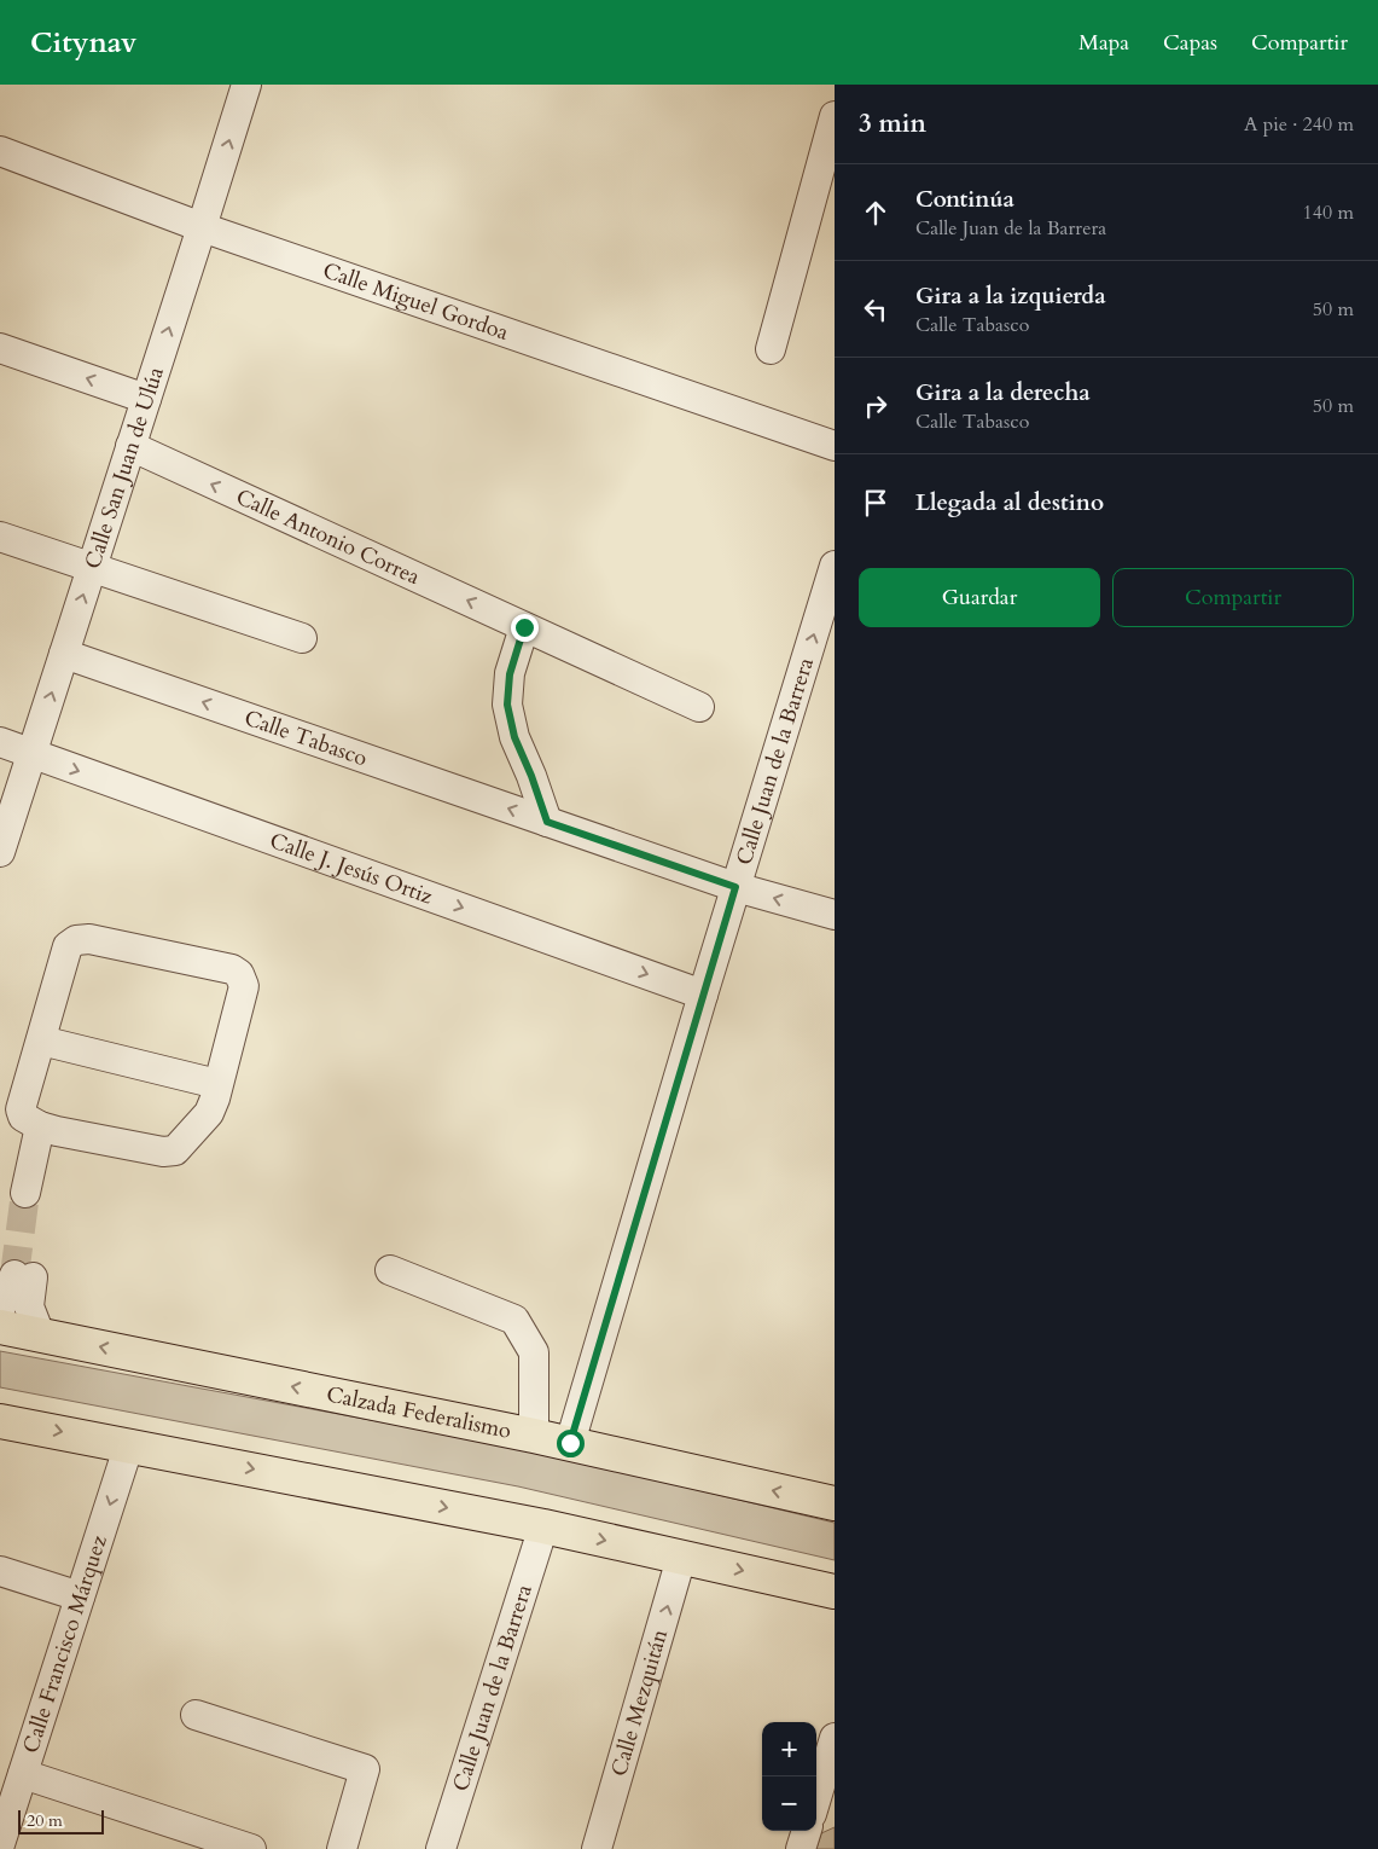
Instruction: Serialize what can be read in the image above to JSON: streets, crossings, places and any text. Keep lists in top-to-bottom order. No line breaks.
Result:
{"streets":{"main road":["Calzada Federalismo"],"street":["Calle Miguel Gordoa","Calle San Juan de Ulúa","Calle Antonio Correa","Calle Tabasco","Calle Juan de la Barrera","Calle J. Jesús Ortiz","Calle Francisco Márquez","Calle Mezquitán"]},"crossings":[["Calle Miguel Gordoa","Calle San Juan de Ulúa"],["Calle San Juan de Ulúa","Calle Antonio Correa"],["Calle San Juan de Ulúa","Calle Tabasco"],["Calle San Juan de Ulúa","Calle J. Jesús Ortiz"],["Calle Tabasco","Calle Juan de la Barrera"],["Calle Juan de la Barrera","Calle J. Jesús Ortiz"],["Calle Juan de la Barrera","Calzada Federalismo"]],"one_way":["Calle San Juan de Ulúa","Calle Francisco Márquez","Calle Mezquitán"],"scale_bar":"20 m","page":{"header":"Citynav","nav":["Mapa","Capas","Compartir"],"heading":["3 min","A pie · 240 m"],"list":[["Continúa","Calle Juan de la Barrera","140 m"],["Gira a la izquierda","Calle Tabasco","50 m"],["Gira a la derecha","Calle Tabasco","50 m"],"Llegada al destino"],"buttons":["Guardar","Compartir"],"map_buttons":["+","−"],"scale":"20 m"}}
